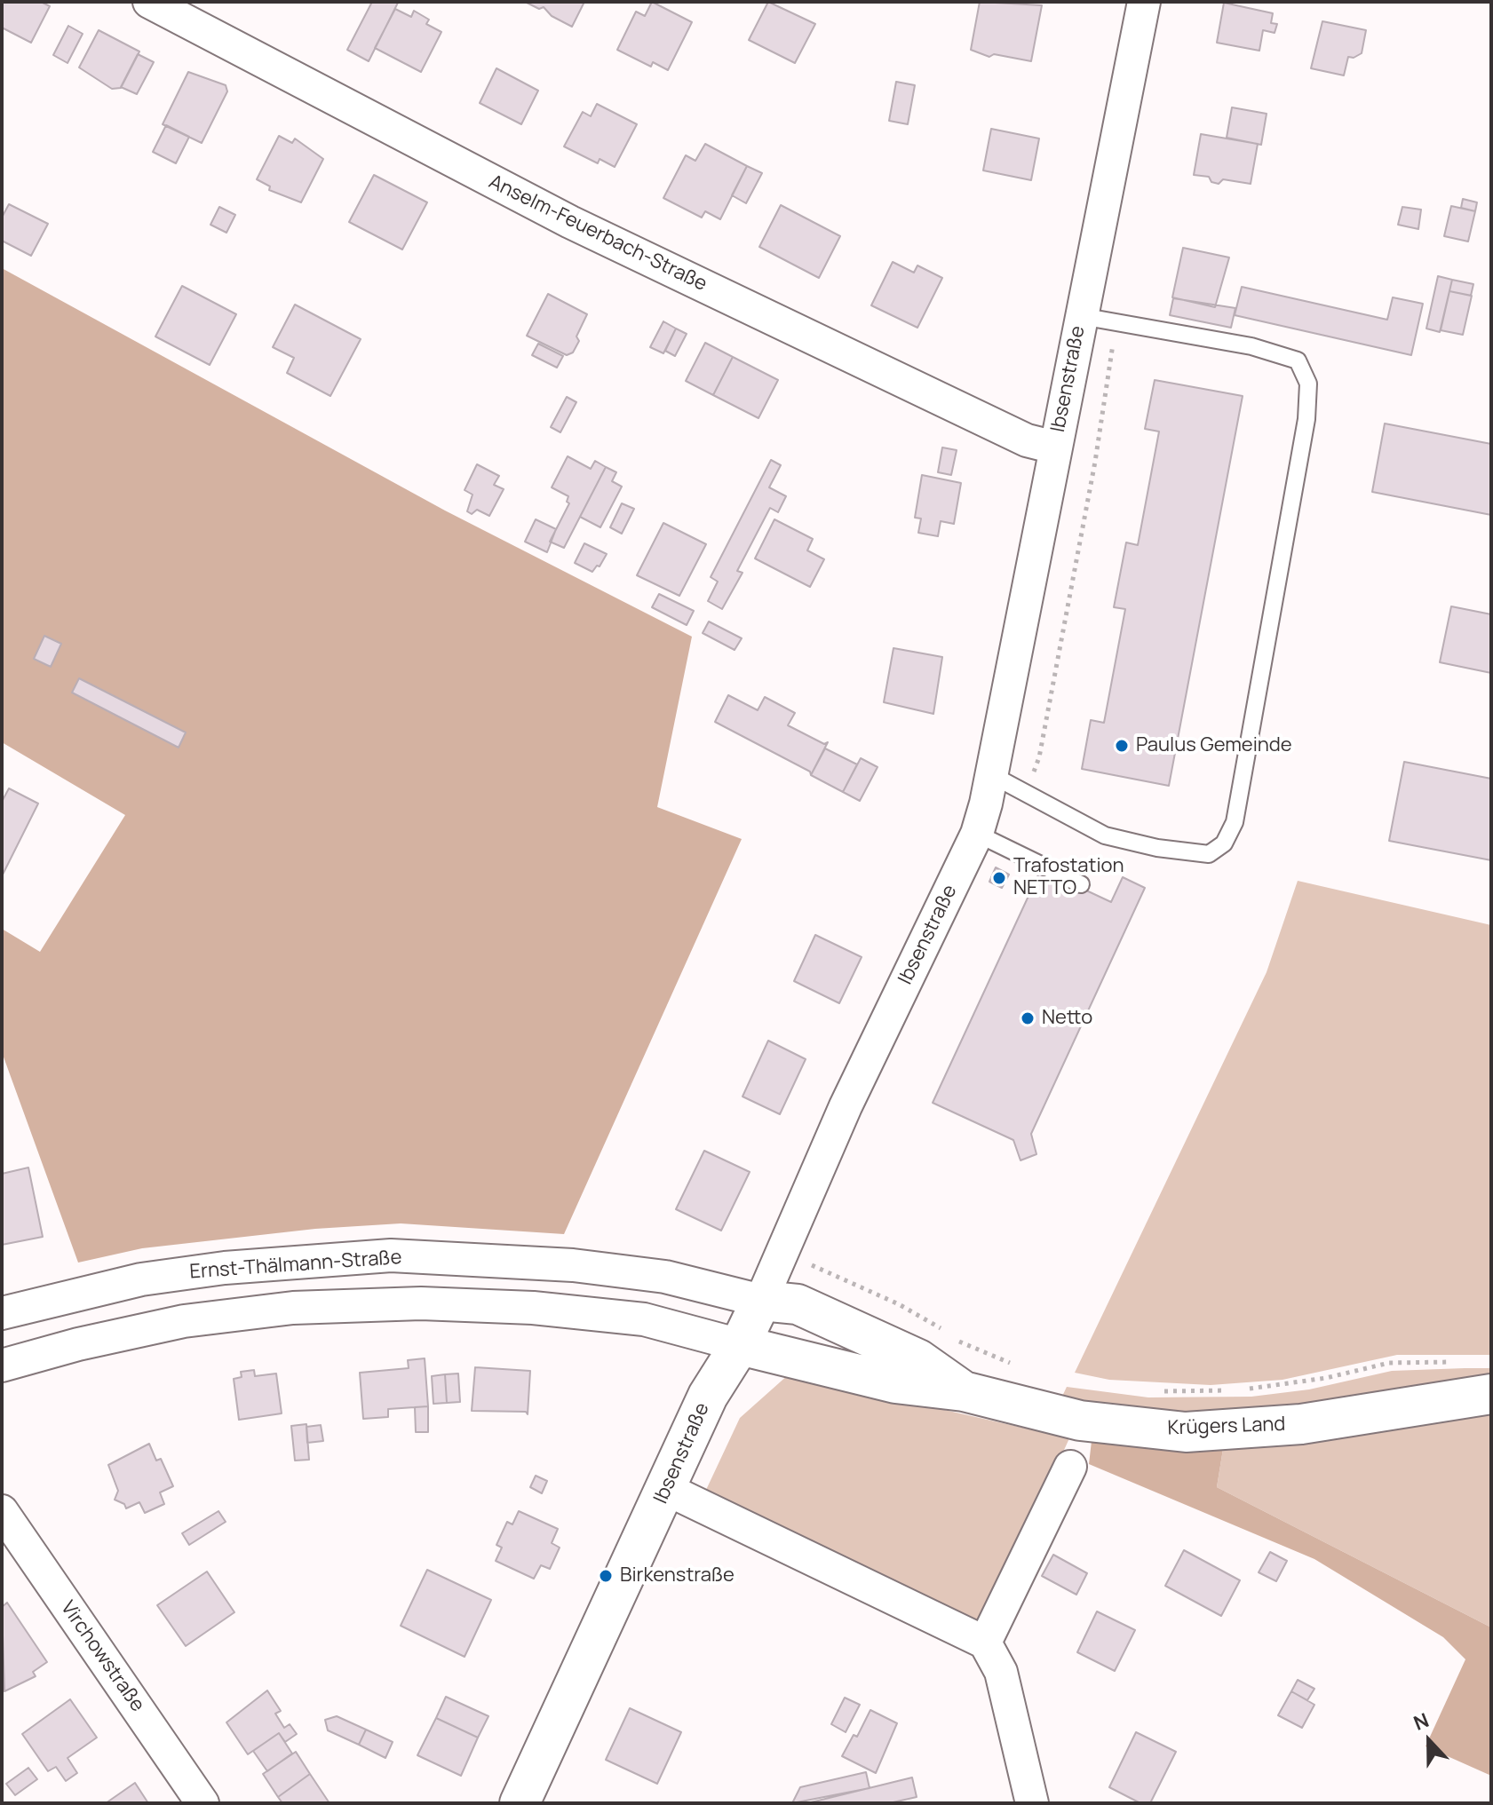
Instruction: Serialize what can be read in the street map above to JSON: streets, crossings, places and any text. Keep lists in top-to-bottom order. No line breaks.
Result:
{"streets":{"street":["Anselm-Feuerbach-Straße","Ibsenstraße","Ernst-Thälmann-Straße","Krügers Land","Virchowstraße"]},"crossings":[["Anselm-Feuerbach-Straße","Ibsenstraße"],["Ibsenstraße","Ernst-Thälmann-Straße"],["Ibsenstraße","Krügers Land"],["Ernst-Thälmann-Straße","Krügers Land"]],"places":["Paulus Gemeinde","Trafostation NETTO","Netto","Birkenstraße"],"north":"top"}
